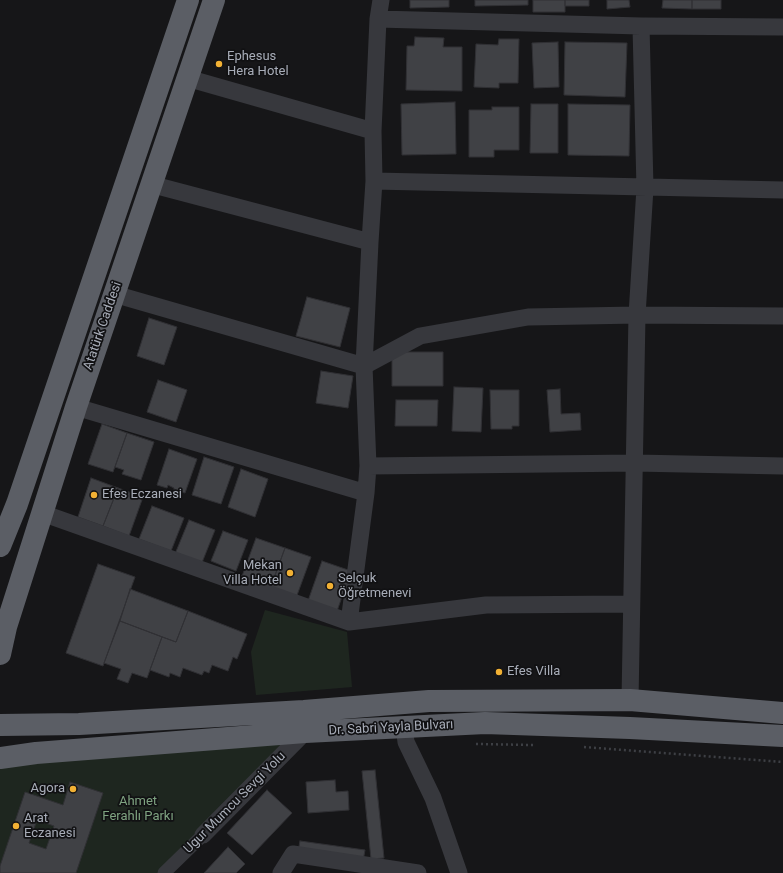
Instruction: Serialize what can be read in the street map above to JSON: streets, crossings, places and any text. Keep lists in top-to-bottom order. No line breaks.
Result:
{"streets":{"highway":["Atatürk Caddesi","Dr. Sabri Yayla Bulvarı"],"street":["Ugur Mumcu Sevgi Yolu"]},"crossings":[["Dr. Sabri Yayla Bulvarı","Ugur Mumcu Sevgi Yolu"]],"parks":["Ahmet Ferahlı Parkı"],"places":["Ephesus Hera Hotel","Efes Eczanesi","Mekan Villa Hotel","Selçuk Öğretmenevi","Efes Villa","Agora","Arat Eczanesi"]}
